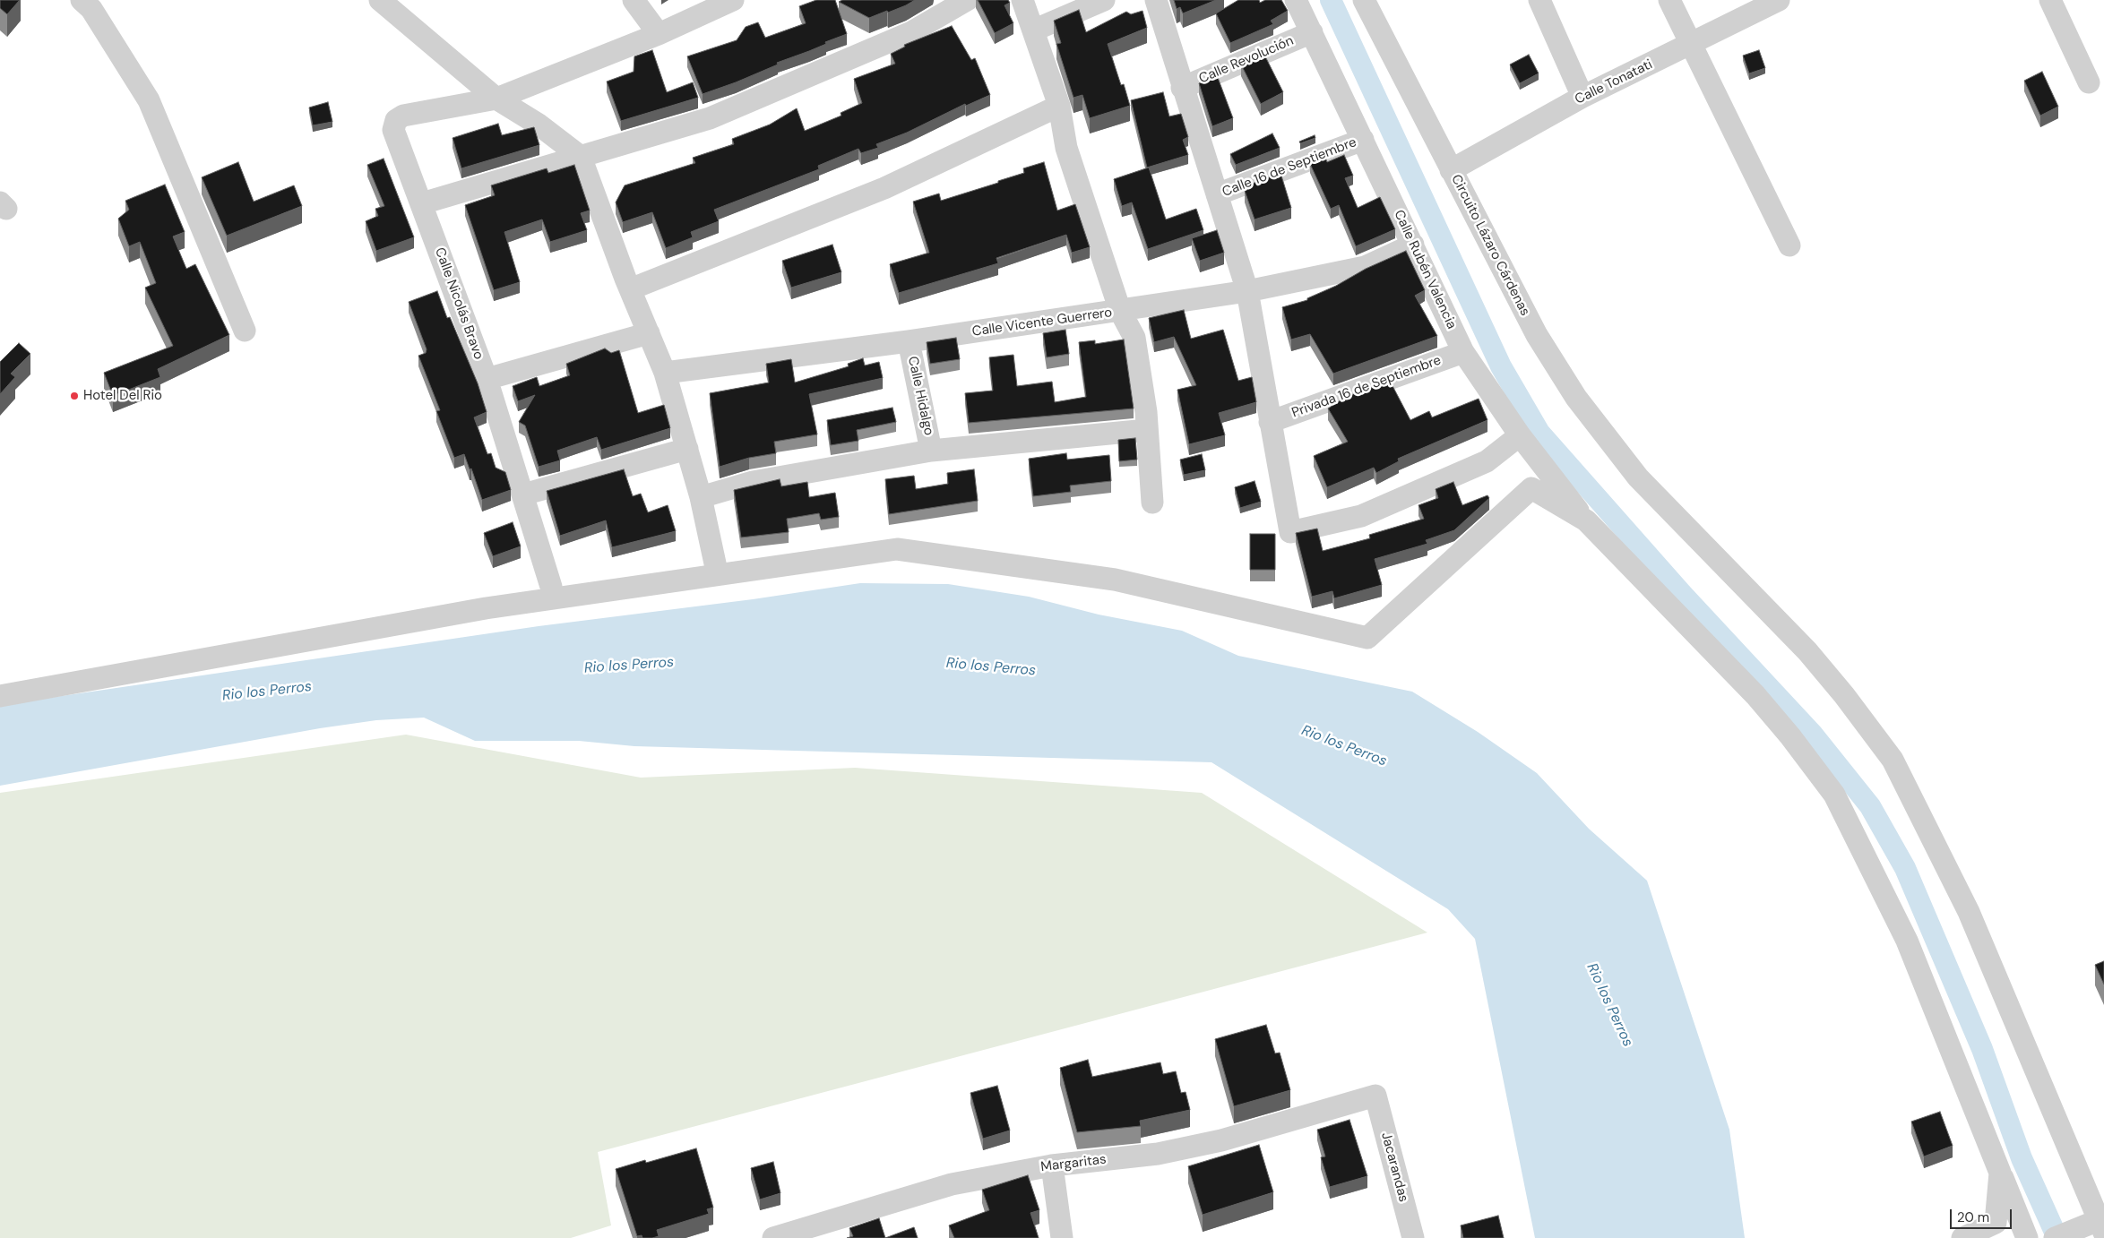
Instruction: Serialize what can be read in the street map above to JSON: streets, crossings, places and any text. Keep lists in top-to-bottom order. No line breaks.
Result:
{"streets":{"street":["Calle Revolución","Calle Tonatati","Calle 16 de Septiembre","Circuito Lázaro Cárdenas","Calle Rubén Valencia","Calle Nicolás Bravo","Calle Vicente Guerrero","Privada 16 de Septiembre","Calle Hidalgo","Margaritas","Jacarandas"]},"crossings":[["Calle Revolución","Calle Rubén Valencia"],["Calle Tonatati","Circuito Lázaro Cárdenas"],["Calle 16 de Septiembre","Calle Rubén Valencia"],["Calle Rubén Valencia","Calle Vicente Guerrero"],["Calle Rubén Valencia","Privada 16 de Septiembre"],["Calle Vicente Guerrero","Calle Hidalgo"],["Margaritas","Jacarandas"]],"water":["Rio los Perros"],"places":["Hotel Del Rio"],"scale_bar":"20 m"}
